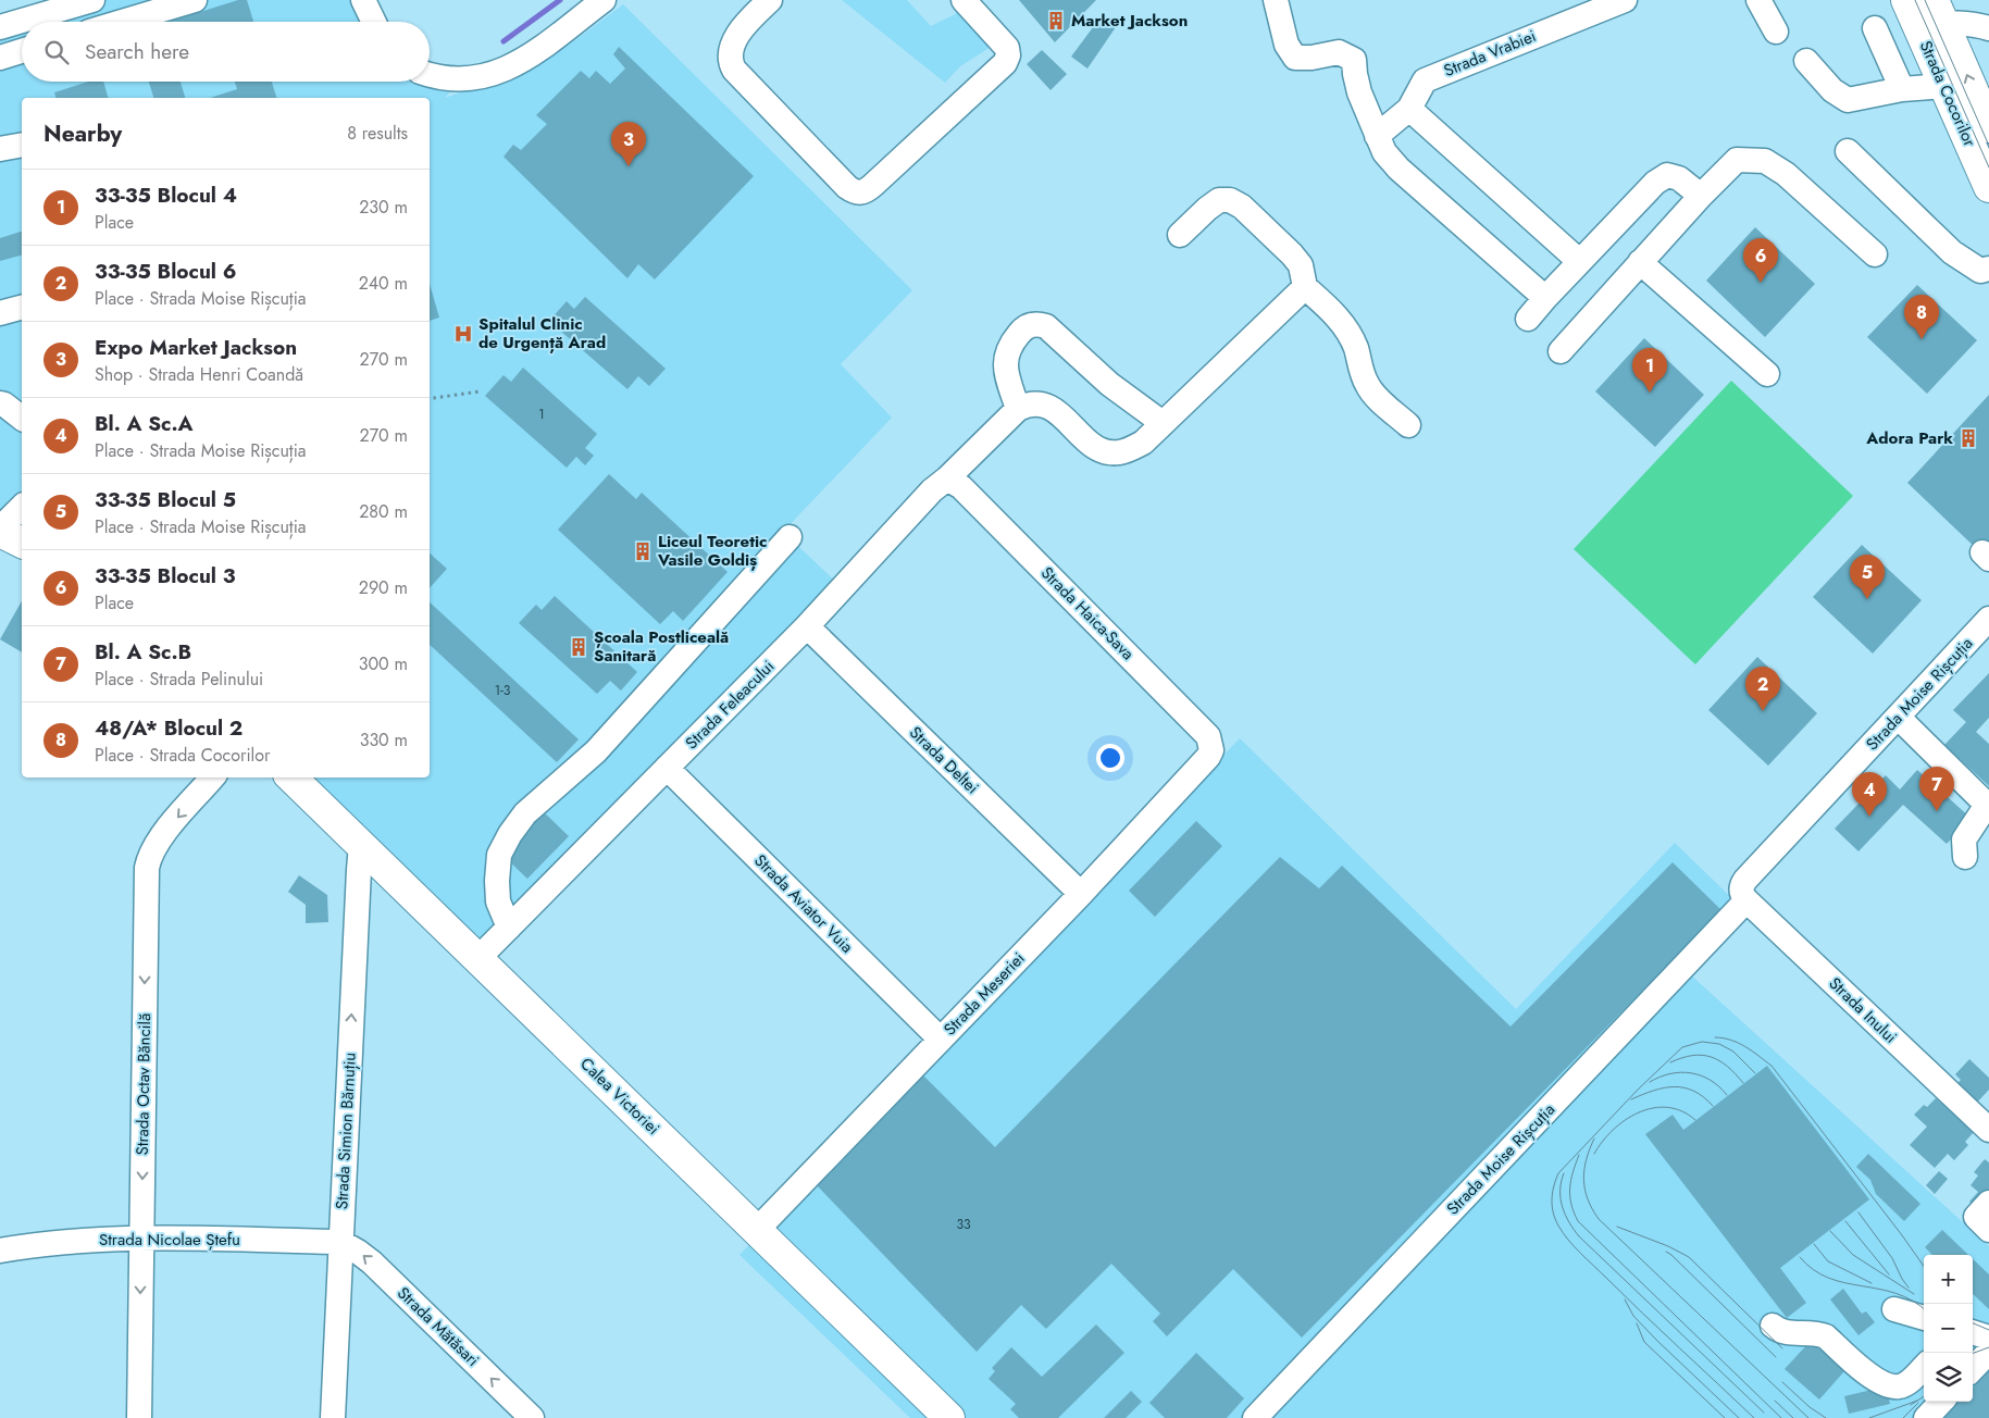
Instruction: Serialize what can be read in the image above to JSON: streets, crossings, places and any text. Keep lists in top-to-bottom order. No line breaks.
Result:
{"streets":{"main road":["Strada Cocorilor","Calea Victoriei"],"street":["Strada Vrabiei","Strada Haica-Sava","Strada Moise Rișcuția","Strada Feleacului","Strada Deltei","Strada Aviator Vuia","Strada Meseriei","Strada Inului","Strada Octav Băncilă","Strada Simion Bărnuțiu","Strada Nicolae Ștefu","Strada Mătăsari"]},"crossings":[["Strada Haica-Sava","Strada Feleacului"],["Strada Haica-Sava","Strada Meseriei"],["Strada Moise Rișcuția","Strada Inului"],["Strada Feleacului","Strada Deltei"],["Strada Feleacului","Strada Aviator Vuia"],["Strada Feleacului","Calea Victoriei"],["Strada Deltei","Strada Meseriei"],["Strada Aviator Vuia","Strada Meseriei"],["Strada Meseriei","Calea Victoriei"],["Strada Octav Băncilă","Strada Nicolae Ștefu"],["Calea Victoriei","Strada Simion Bărnuțiu"],["Strada Simion Bărnuțiu","Strada Nicolae Ștefu"],["Strada Simion Bărnuțiu","Strada Mătăsari"],["Strada Nicolae Ștefu","Strada Mătăsari"]],"one_way":["Strada Octav Băncilă","Strada Simion Bărnuțiu","Strada Mătăsari"],"places":{"building":["Market Jackson","Adora Park","Liceul Teoretic Vasile Goldiș","Școala Postliceală Sanitară"],"hospital":["Spitalul Clinic de Urgență Arad"]},"house_numbers":["1","1-3","33"],"page":{"search":"Search here","heading":["Nearby","8 results"],"pins":["3","6","8","1","5","2","7","4"],"list":[{"mark":"1","name":"33-35 Blocul 4","note":"Place","value":"230 m"},{"mark":"2","name":"33-35 Blocul 6","note":"Place · Strada Moise Rișcuția","value":"240 m"},{"mark":"3","name":"Expo Market Jackson","note":"Shop · Strada Henri Coandă","value":"270 m"},{"mark":"4","name":"Bl. A Sc.A","note":"Place · Strada Moise Rișcuția","value":"270 m"},{"mark":"5","name":"33-35 Blocul 5","note":"Place · Strada Moise Rișcuția","value":"280 m"},{"mark":"6","name":"33-35 Blocul 3","note":"Place","value":"290 m"},{"mark":"7","name":"Bl. A Sc.B","note":"Place · Strada Pelinului","value":"300 m"},{"mark":"8","name":"48/A* Blocul 2","note":"Place · Strada Cocorilor","value":"330 m"}],"map_buttons":["+","−"]}}
